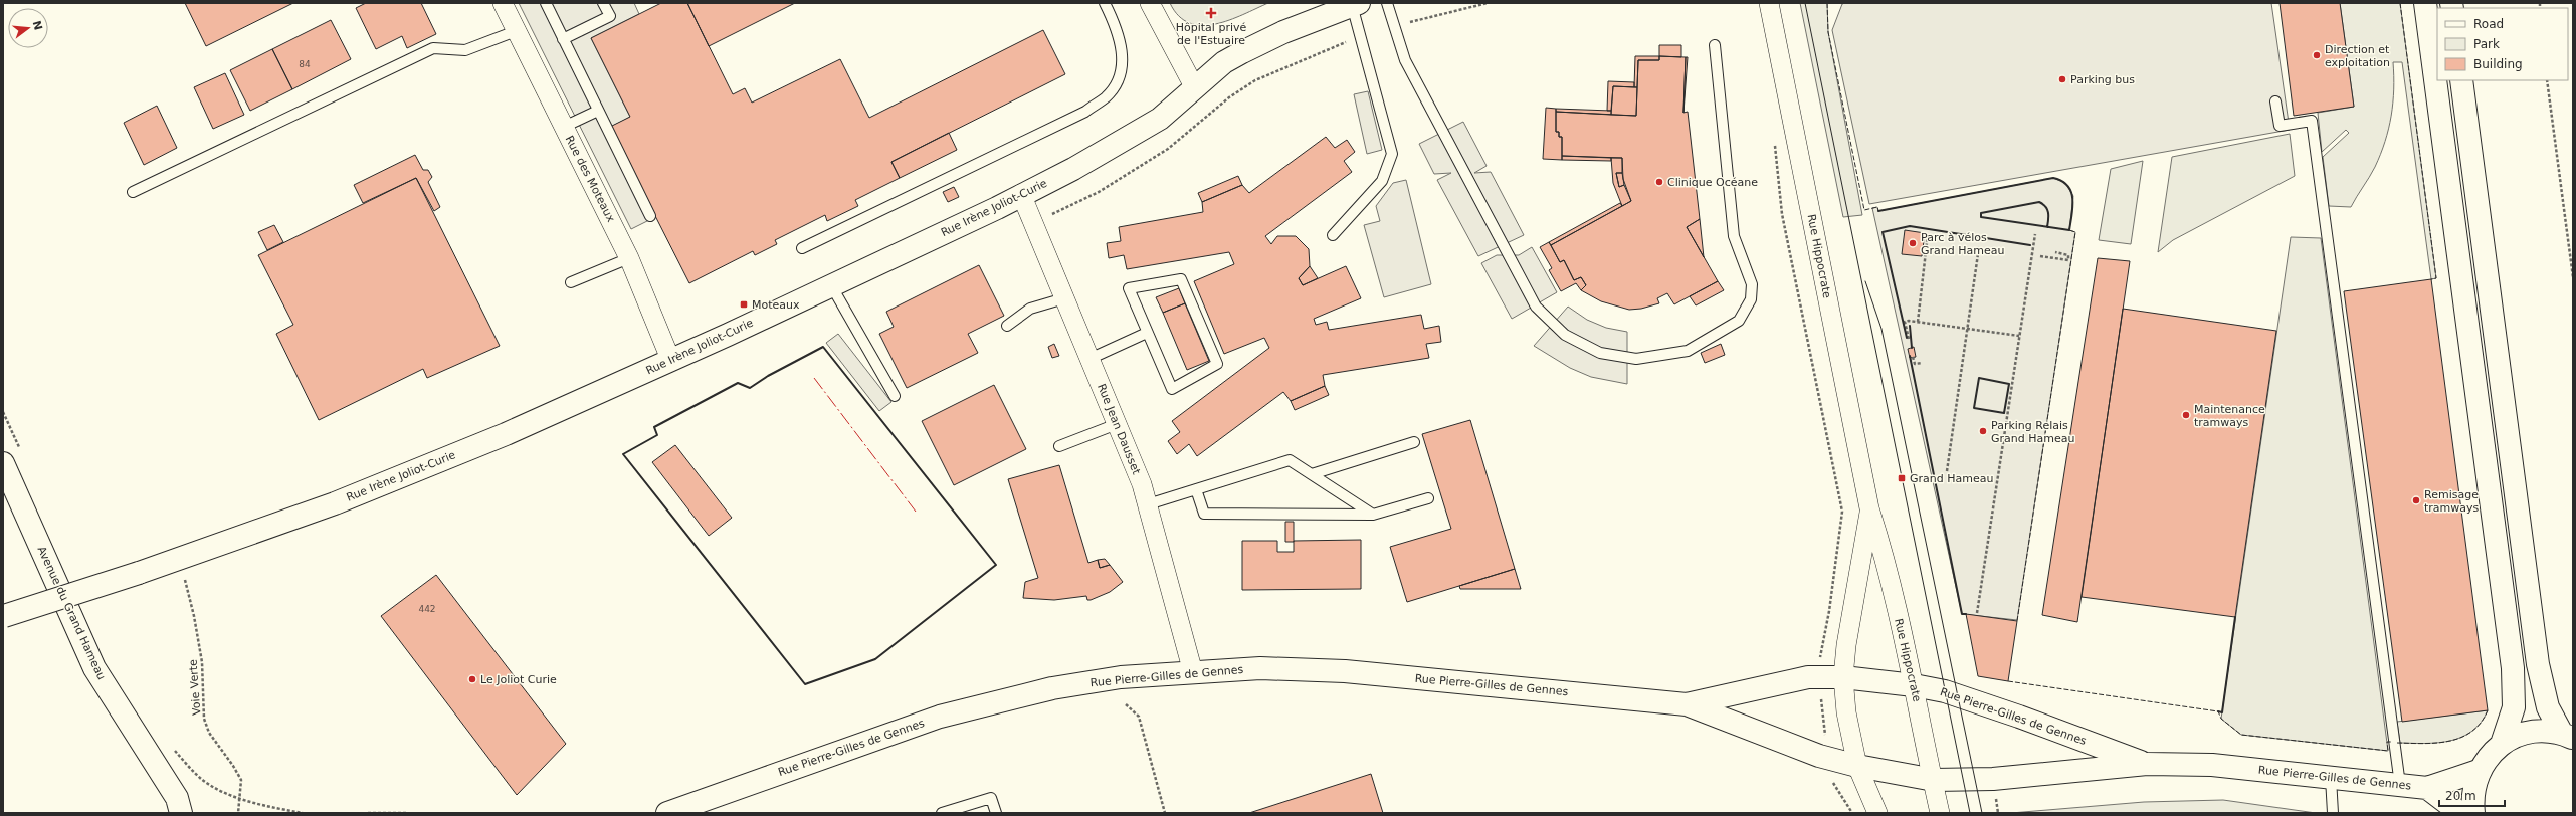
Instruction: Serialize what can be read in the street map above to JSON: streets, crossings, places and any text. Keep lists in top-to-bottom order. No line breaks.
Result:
{"streets":{"main road":["Rue Irène Joliot-Curie","Avenue du Grand Hameau","Rue Pierre-Gilles de Gennes"],"street":["Rue des Moteaux","Rue Hippocrate","Rue Jean Dausset"],"path":["Voie Verte"]},"crossings":[["Rue des Moteaux","Rue Irène Joliot-Curie"],["Rue Irène Joliot-Curie","Rue Jean Dausset"],["Rue Hippocrate","Rue Pierre-Gilles de Gennes"],["Rue Jean Dausset","Rue Pierre-Gilles de Gennes"]],"places":{"health":["Hôpital privé de l'Estuaire"],"other":["Direction et exploitation","Parking bus","Clinique Océane","Parc à vélos Grand Hameau","Maintenance tramways","Parking Relais Grand Hameau","Remisage tramways","Le Joliot Curie"],"transit":["Moteaux","Grand Hameau"]},"house_numbers":["84","442"],"legend":["Road","Park","Building"],"scale_bar":"20 m","north":"right"}
